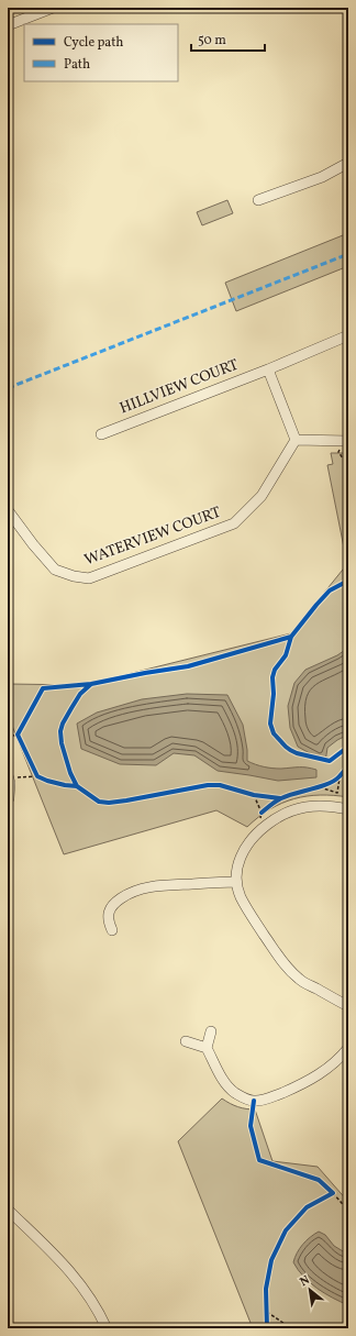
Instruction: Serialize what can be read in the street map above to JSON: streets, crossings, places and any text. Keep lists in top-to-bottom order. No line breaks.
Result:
{"streets":{"street":["HILLVIEW COURT","WATERVIEW COURT"]},"legend":["Cycle path","Path"],"scale_bar":"50 m","north":"top left"}
